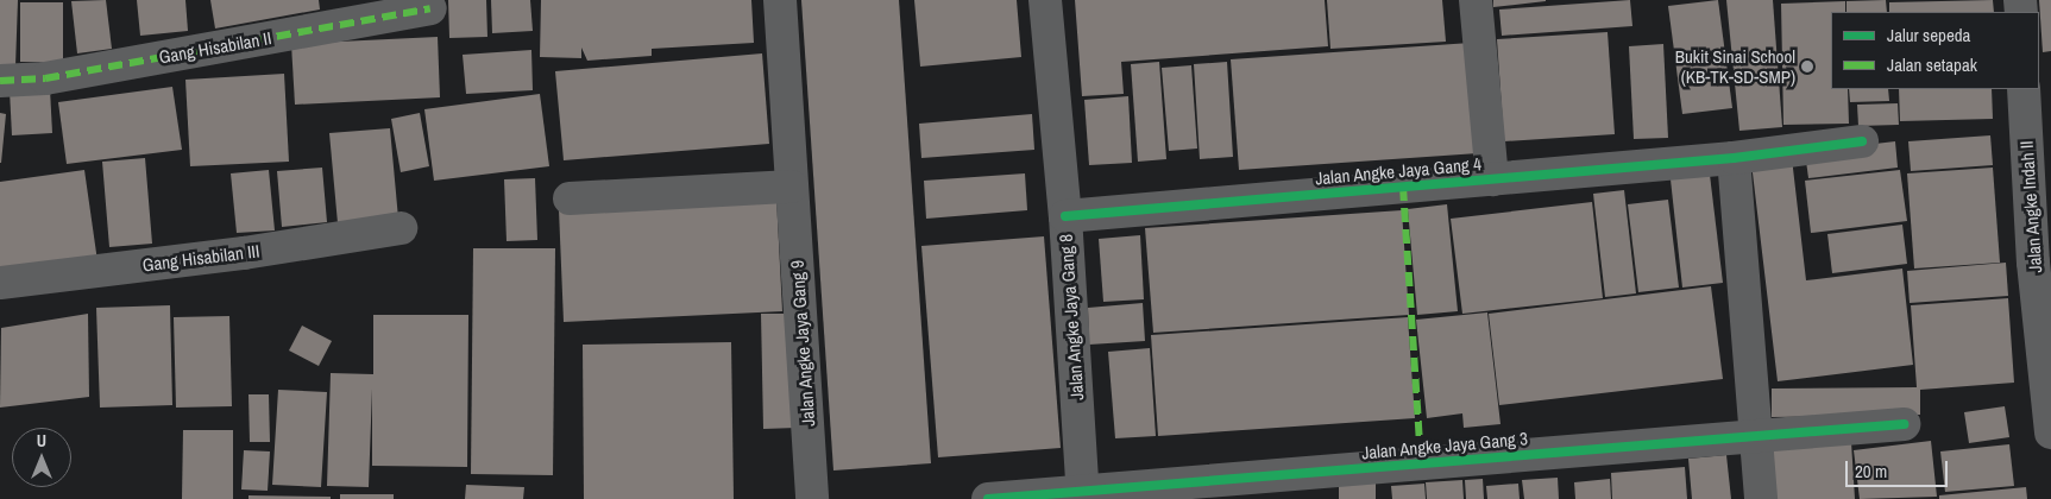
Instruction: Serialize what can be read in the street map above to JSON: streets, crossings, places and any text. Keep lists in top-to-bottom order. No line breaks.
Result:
{"streets":{"street":["Gang Hisabilan II","Jalan Angke Jaya Gang 4","Jalan Angke Indah II","Gang Hisabilan III","Jalan Angke Jaya Gang 8","Jalan Angke Jaya Gang 9","Jalan Angke Jaya Gang 3"]},"crossings":[["Jalan Angke Jaya Gang 4","Jalan Angke Jaya Gang 8"],["Jalan Angke Jaya Gang 8","Jalan Angke Jaya Gang 3"]],"places":["Bukit Sinai School (KB-TK-SD-SMP)"],"legend":["Jalur sepeda","Jalan setapak"],"scale_bar":"20 m","north":"top"}
